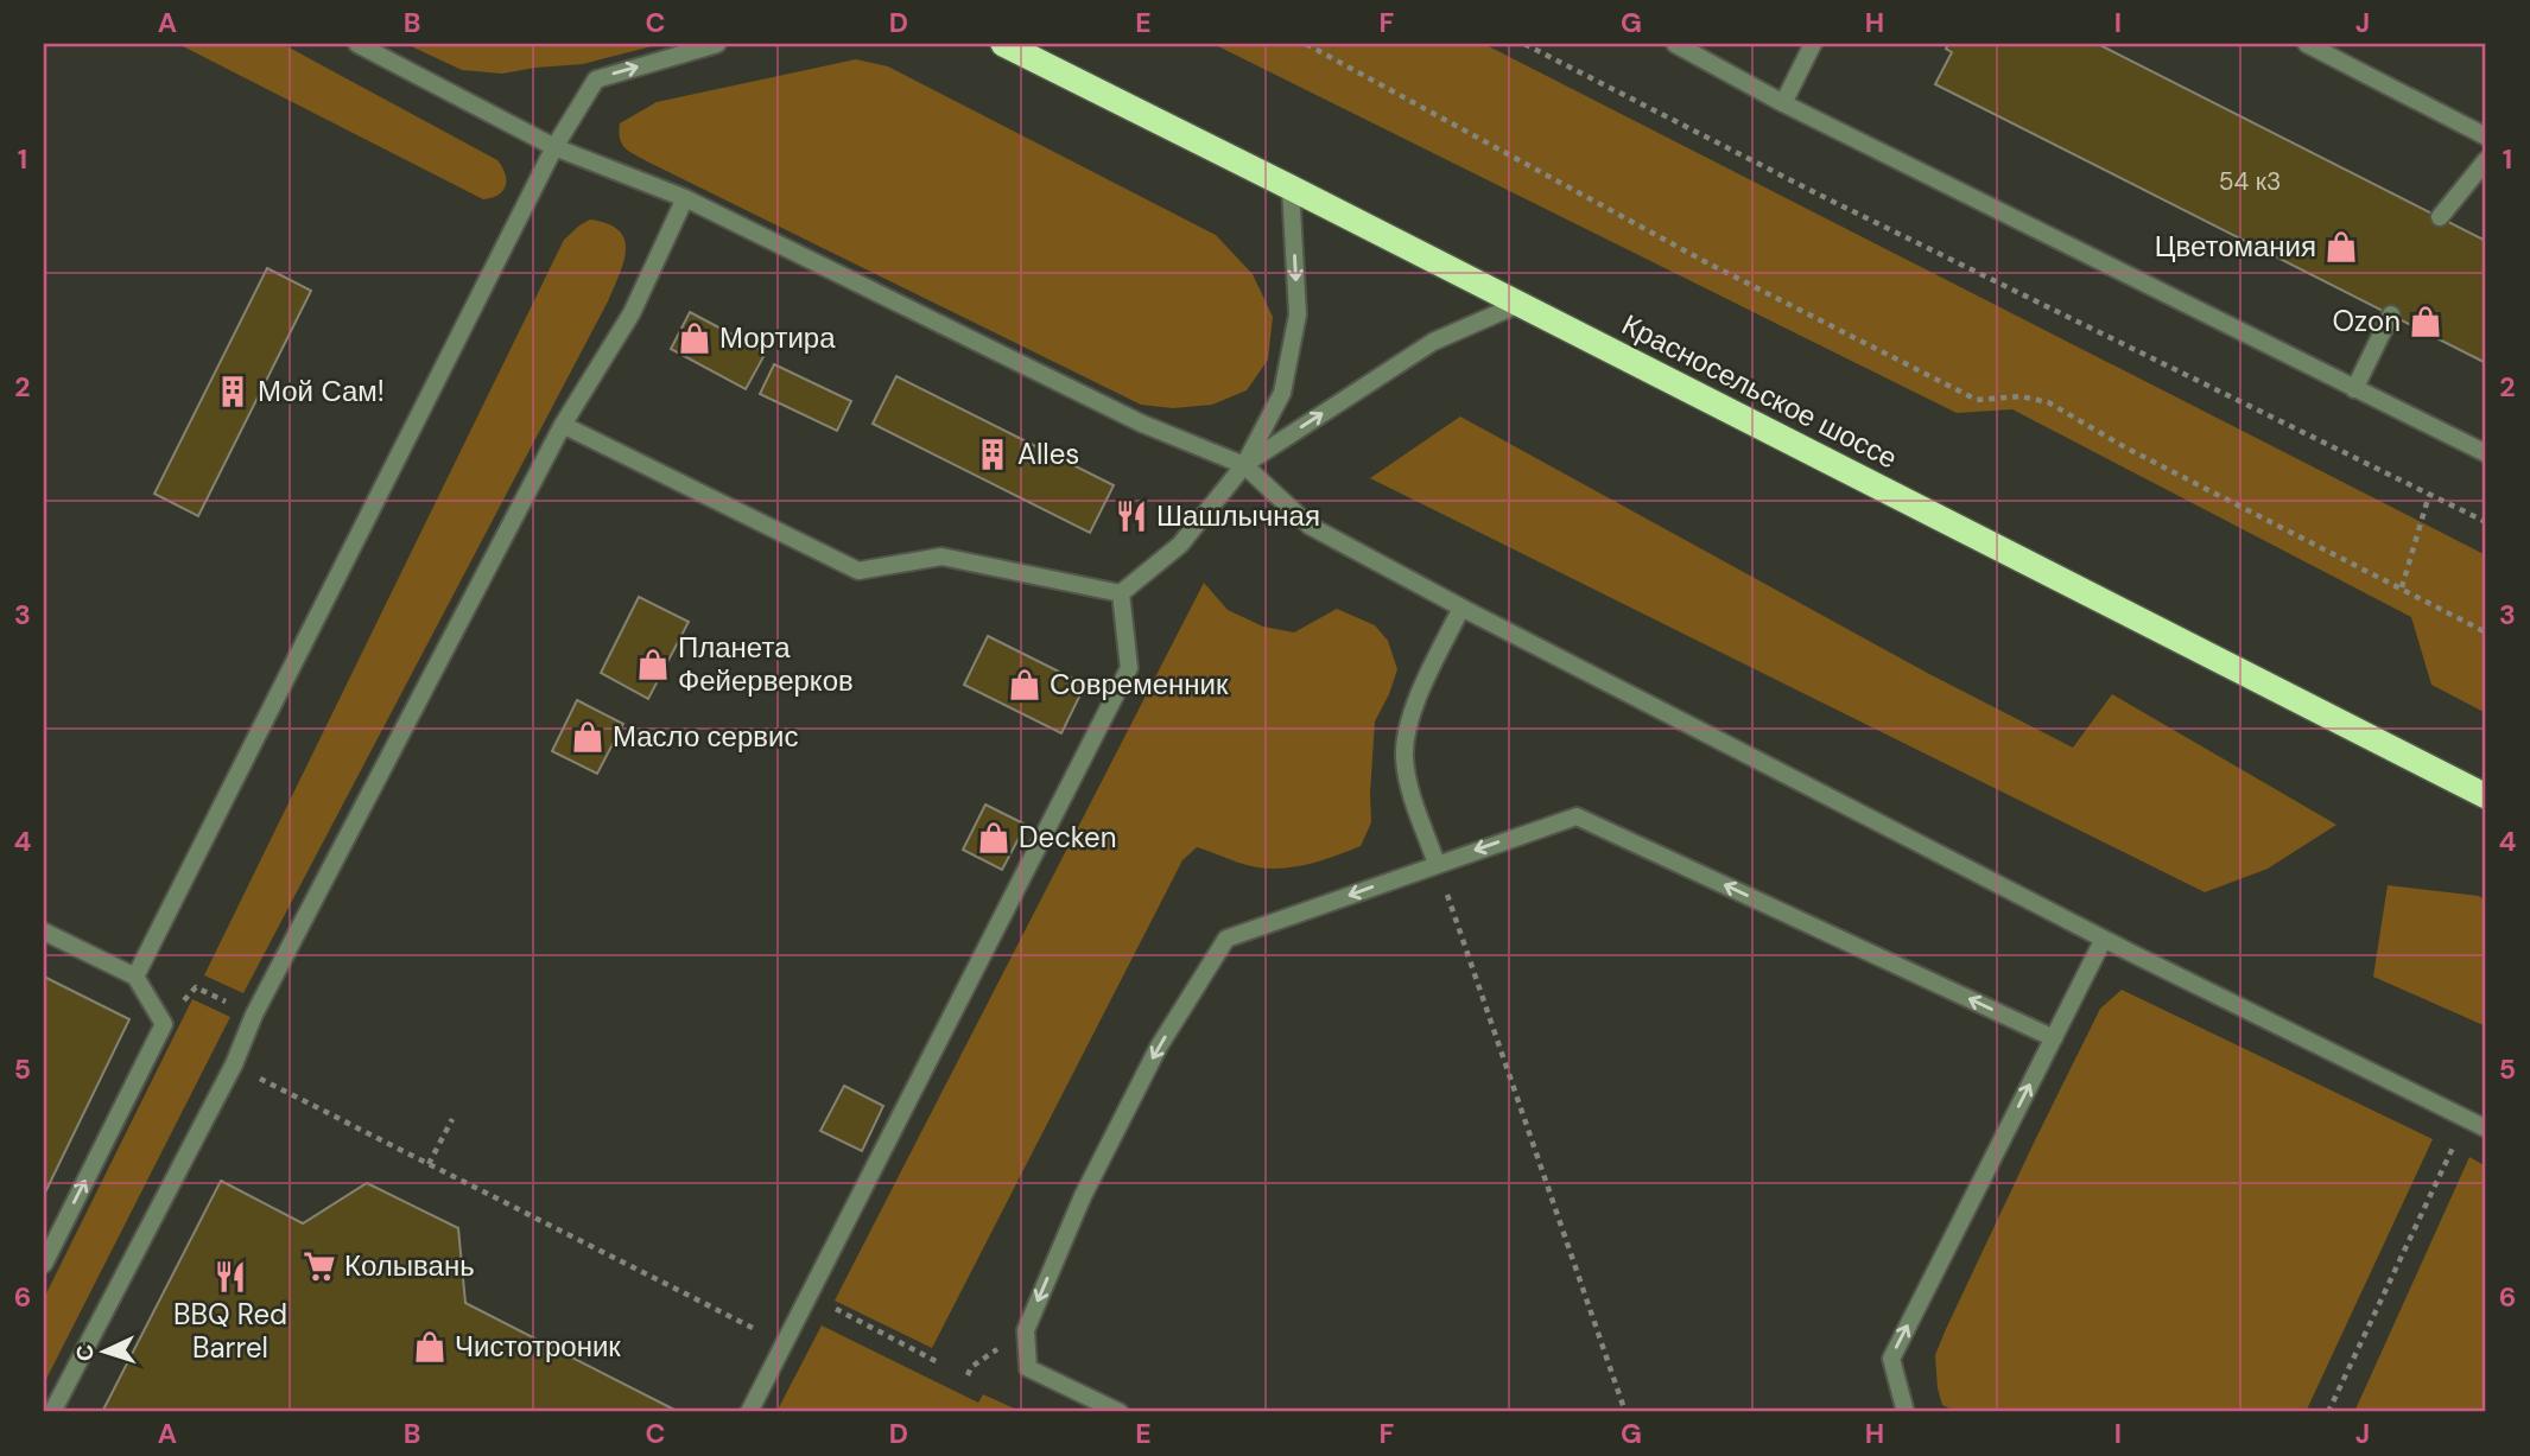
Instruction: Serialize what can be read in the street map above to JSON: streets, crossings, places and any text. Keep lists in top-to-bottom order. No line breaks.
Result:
{"streets":{"highway":["Красносельское шоссе"]},"places":{"shop":["Цветомания","Ozon","Мортира","Планета Фейерверков","Современник","Масло сервис","Decken","Чистотроник"],"building":["Мой Сам!","Alles"],"restaurant":["Шашлычная","BBQ Red Barrel"],"supermarket":["Колывань"]},"house_numbers":["54 к3"],"north":"left","grid":{"columns":["A","B","C","D","E","F","G","H","I","J"],"rows":["1","2","3","4","5","6"]}}
